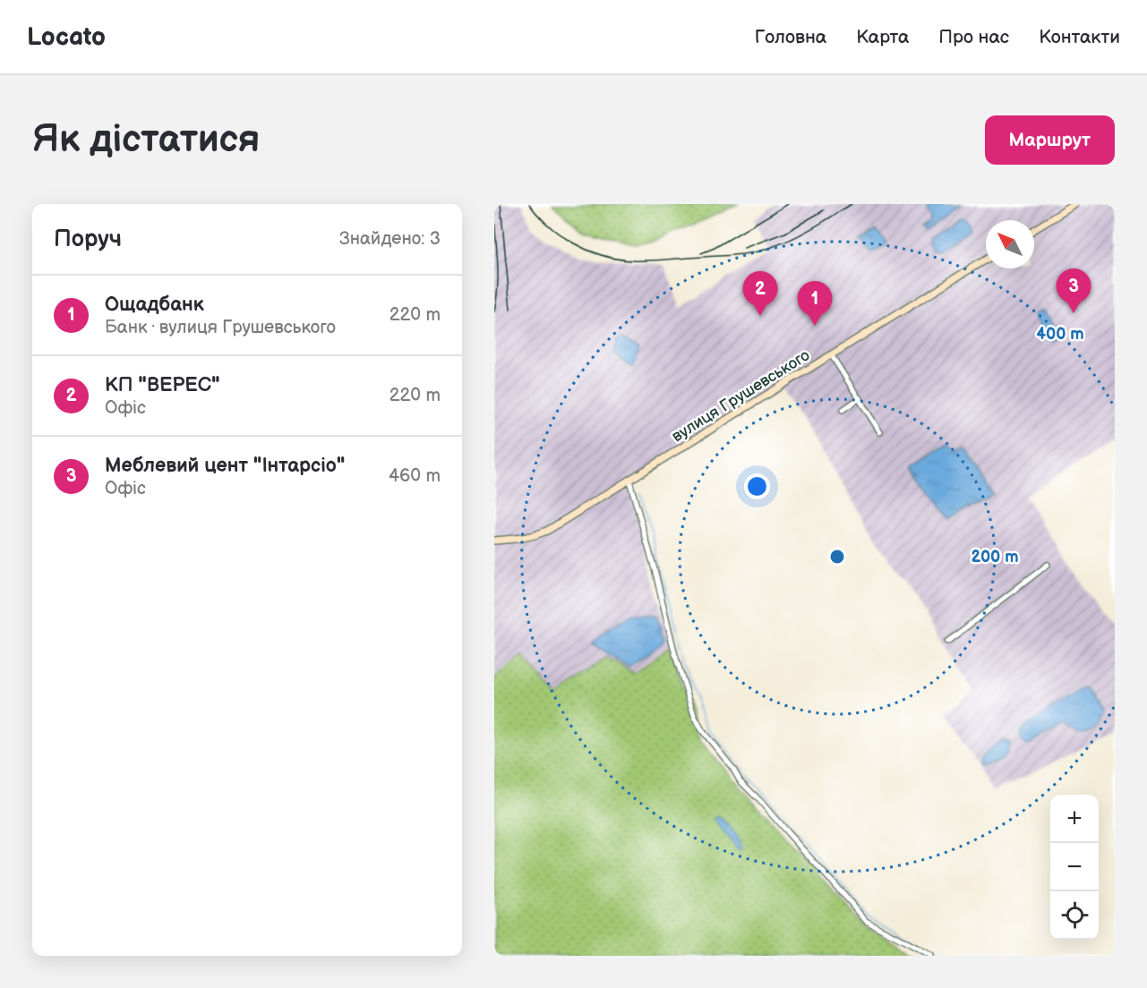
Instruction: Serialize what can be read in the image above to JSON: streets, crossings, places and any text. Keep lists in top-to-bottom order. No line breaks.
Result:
{"streets":{"street":["вулиця Грушевського"]},"north":"top left","page":{"header":"Locato","nav":["Головна","Карта","Про нас","Контакти"],"buttons":"Маршрут","title":"Як дістатися","heading":["Поруч","Знайдено: 3"],"pins":["3","2","1"],"list":[{"mark":"1","name":"Ощадбанк","note":"Банк · вулиця Грушевського","value":"220 m"},{"mark":"2","name":"КП \"ВЕРЕС\"","note":"Офіс","value":"220 m"},{"mark":"3","name":"Меблевий цент \"Інтарсіо\"","note":"Офіс","value":"460 m"}],"map_buttons":["+","−"]},"rings":["400 m","200 m"]}
